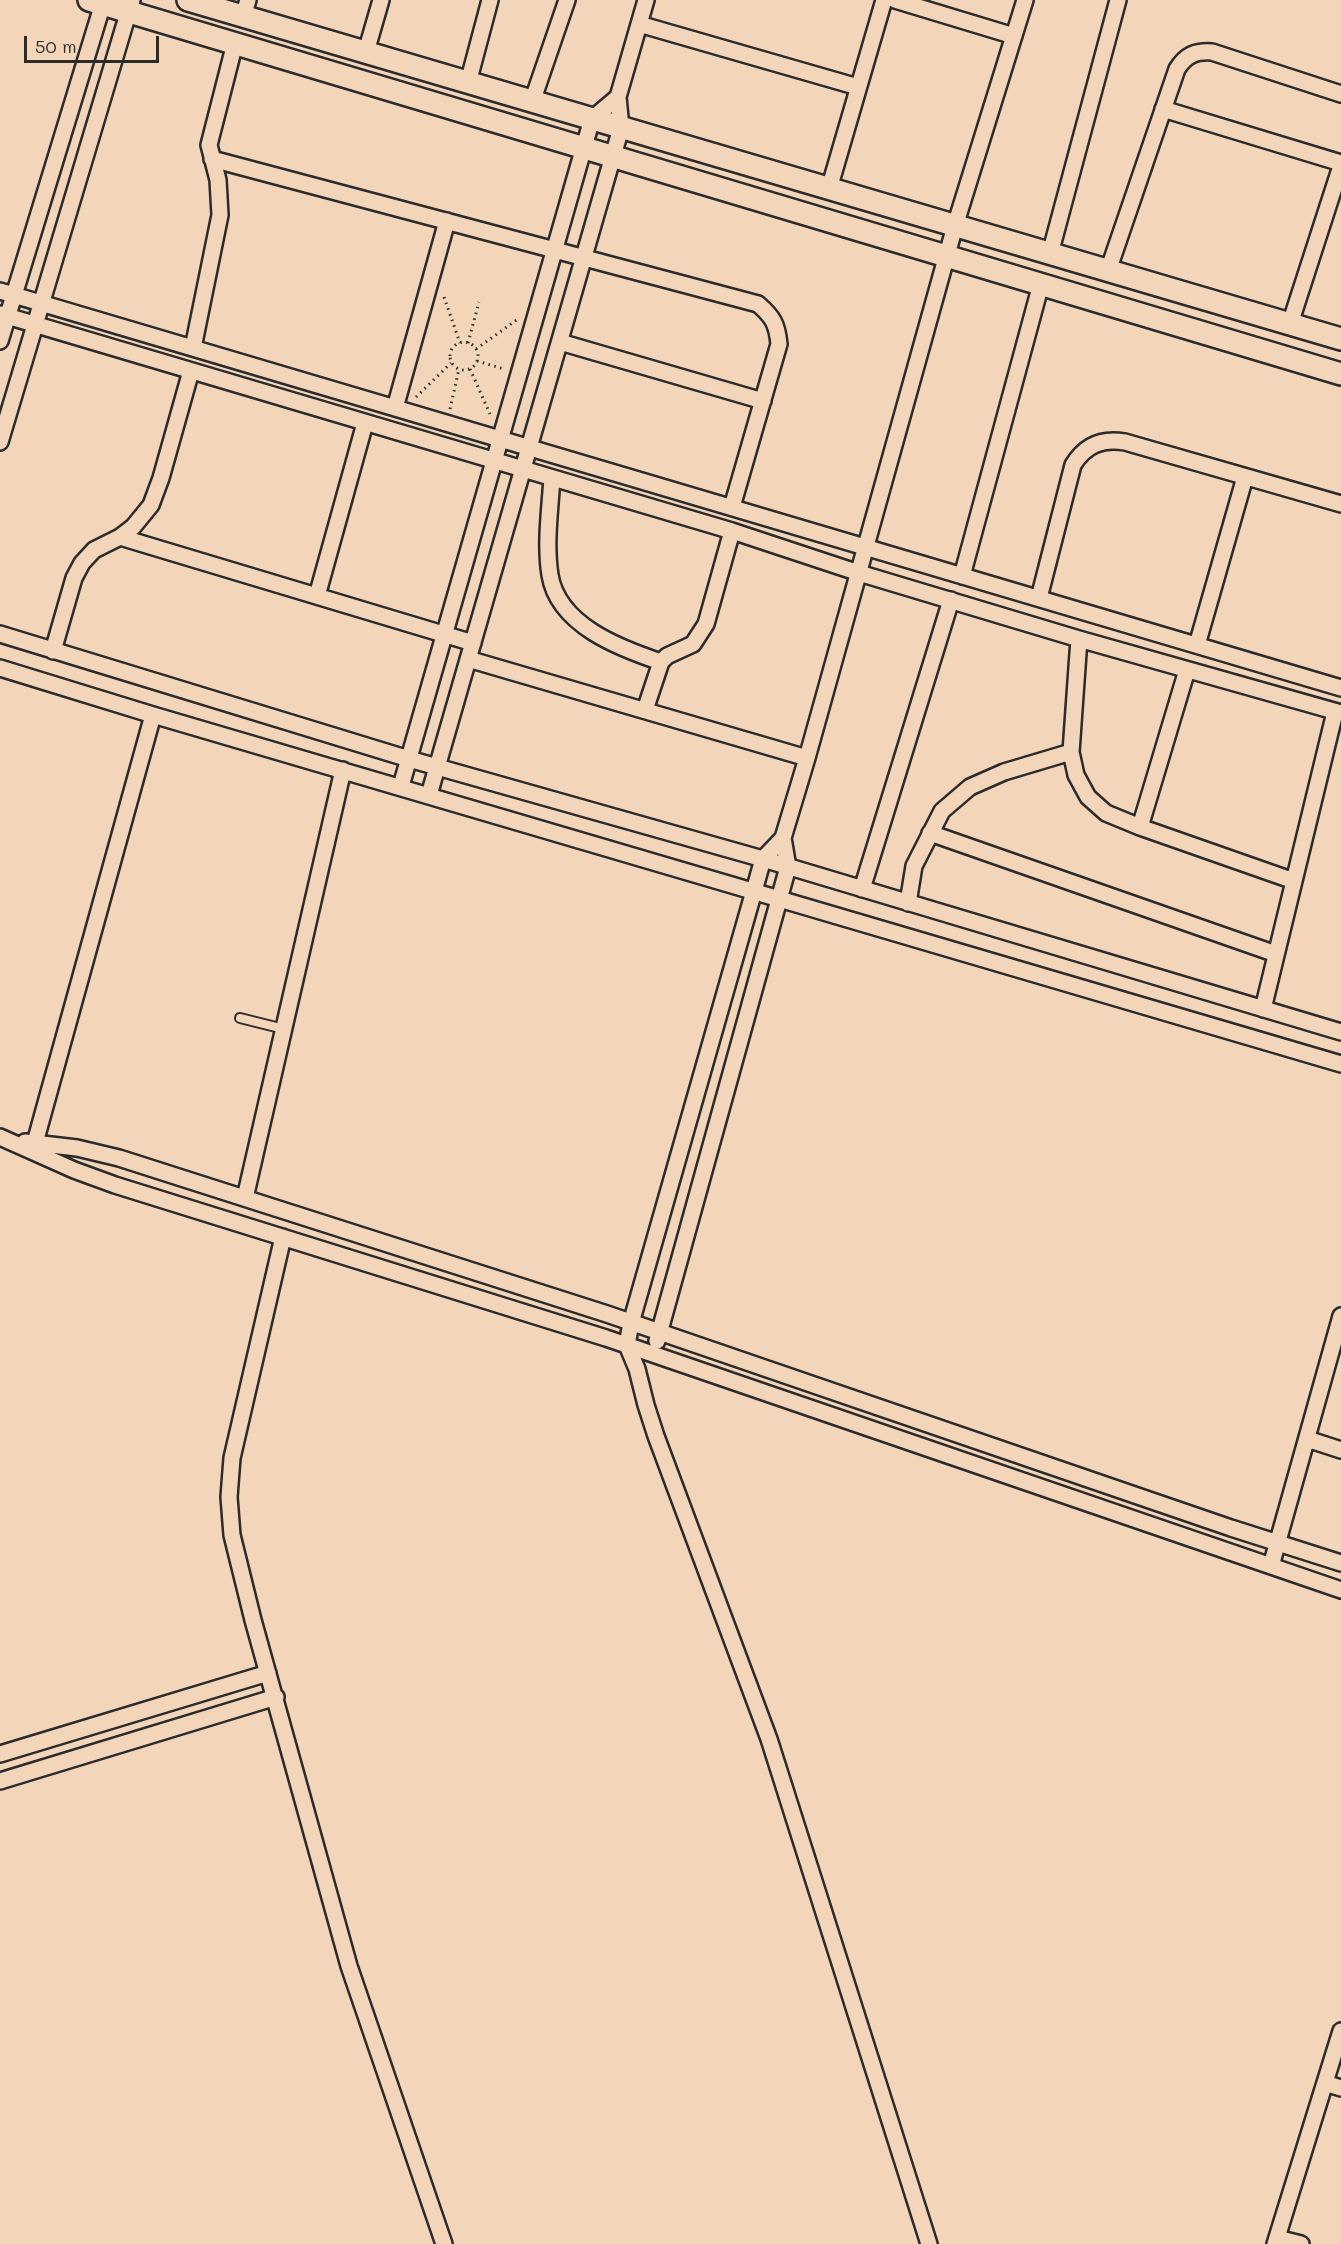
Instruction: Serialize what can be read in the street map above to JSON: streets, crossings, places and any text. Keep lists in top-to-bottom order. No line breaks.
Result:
{"scale_bar":"50 m"}
